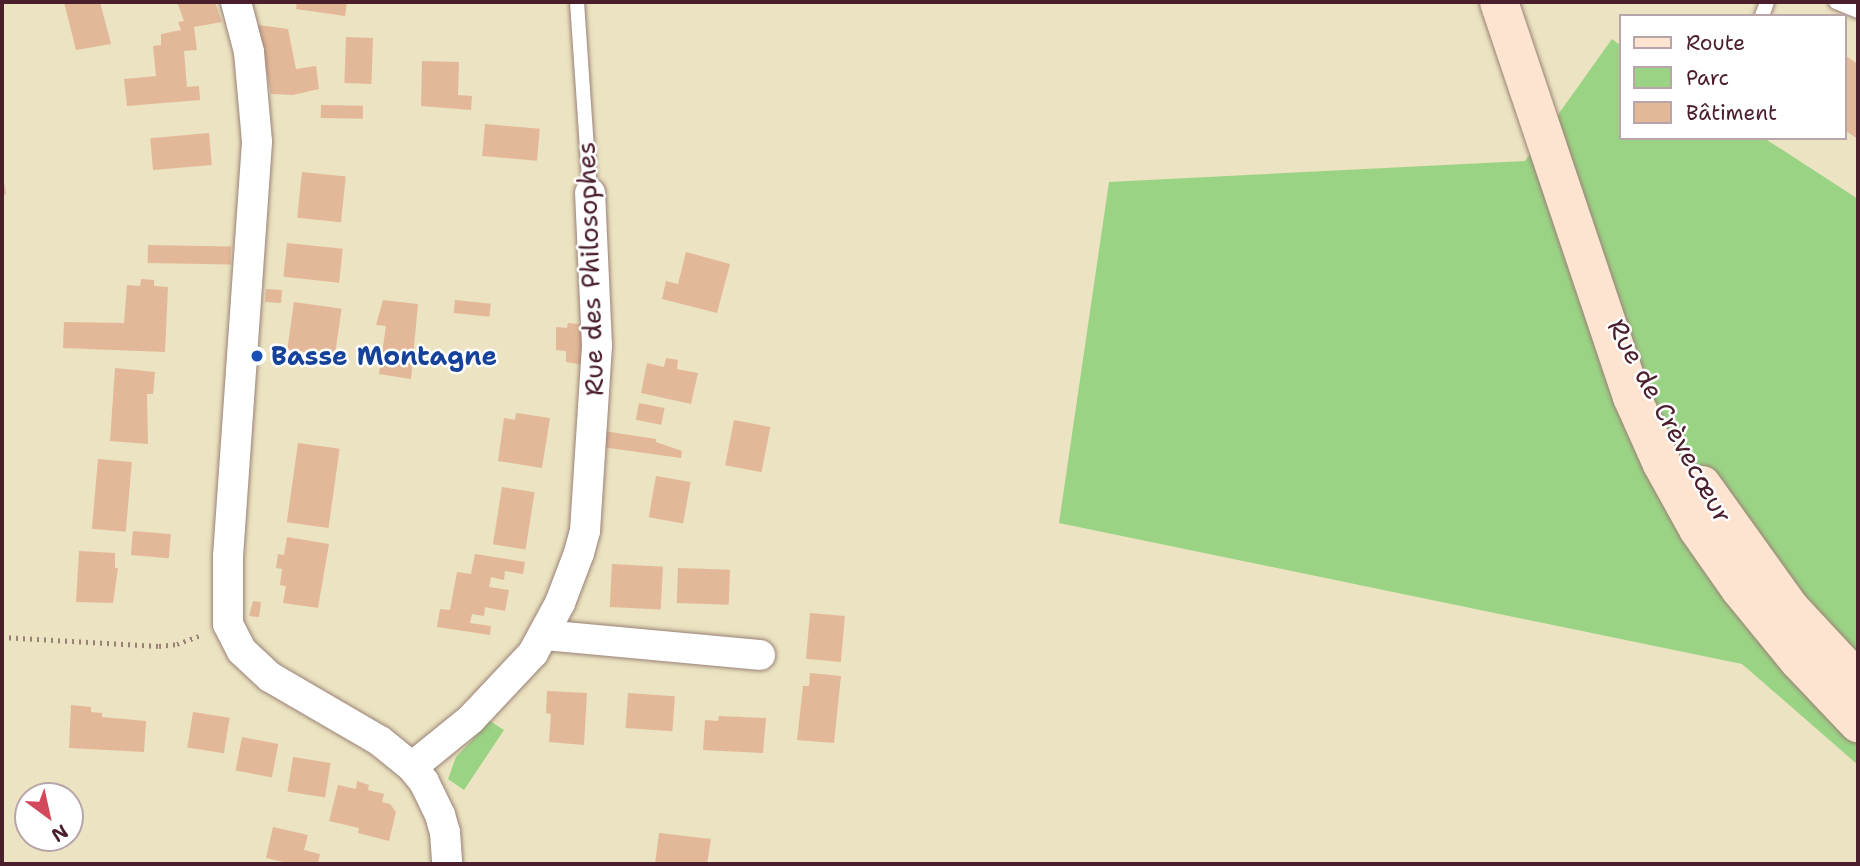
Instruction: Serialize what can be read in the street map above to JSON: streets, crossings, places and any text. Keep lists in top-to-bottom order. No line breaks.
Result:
{"streets":{"main road":["Rue de Crèvecœur"],"street":["Rue des Philosophes"]},"places":["Basse Montagne"],"legend":["Route","Parc","Bâtiment"],"north":"bottom right"}
